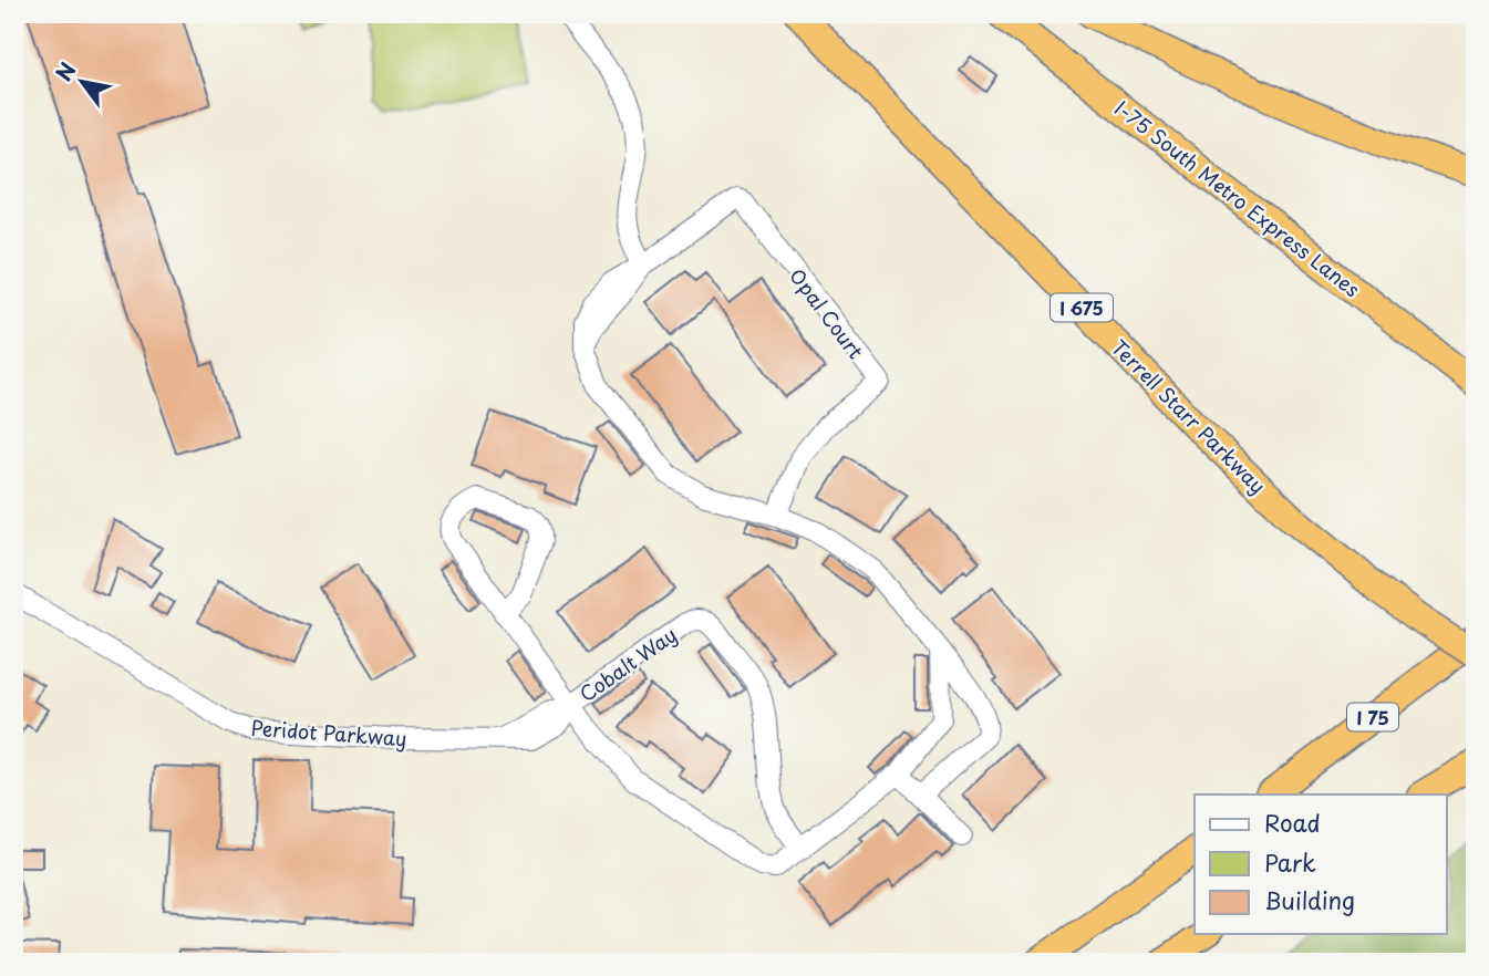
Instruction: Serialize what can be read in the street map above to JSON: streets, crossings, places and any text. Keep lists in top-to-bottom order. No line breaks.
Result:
{"streets":{"highway":["I-75 South Metro Express Lanes","I 675","Terrell Starr Parkway","I 75"],"street":["Opal Court","Cobalt Way","Peridot Parkway"]},"crossings":[["Cobalt Way","Peridot Parkway"]],"legend":["Road","Park","Building"],"north":"top left"}
